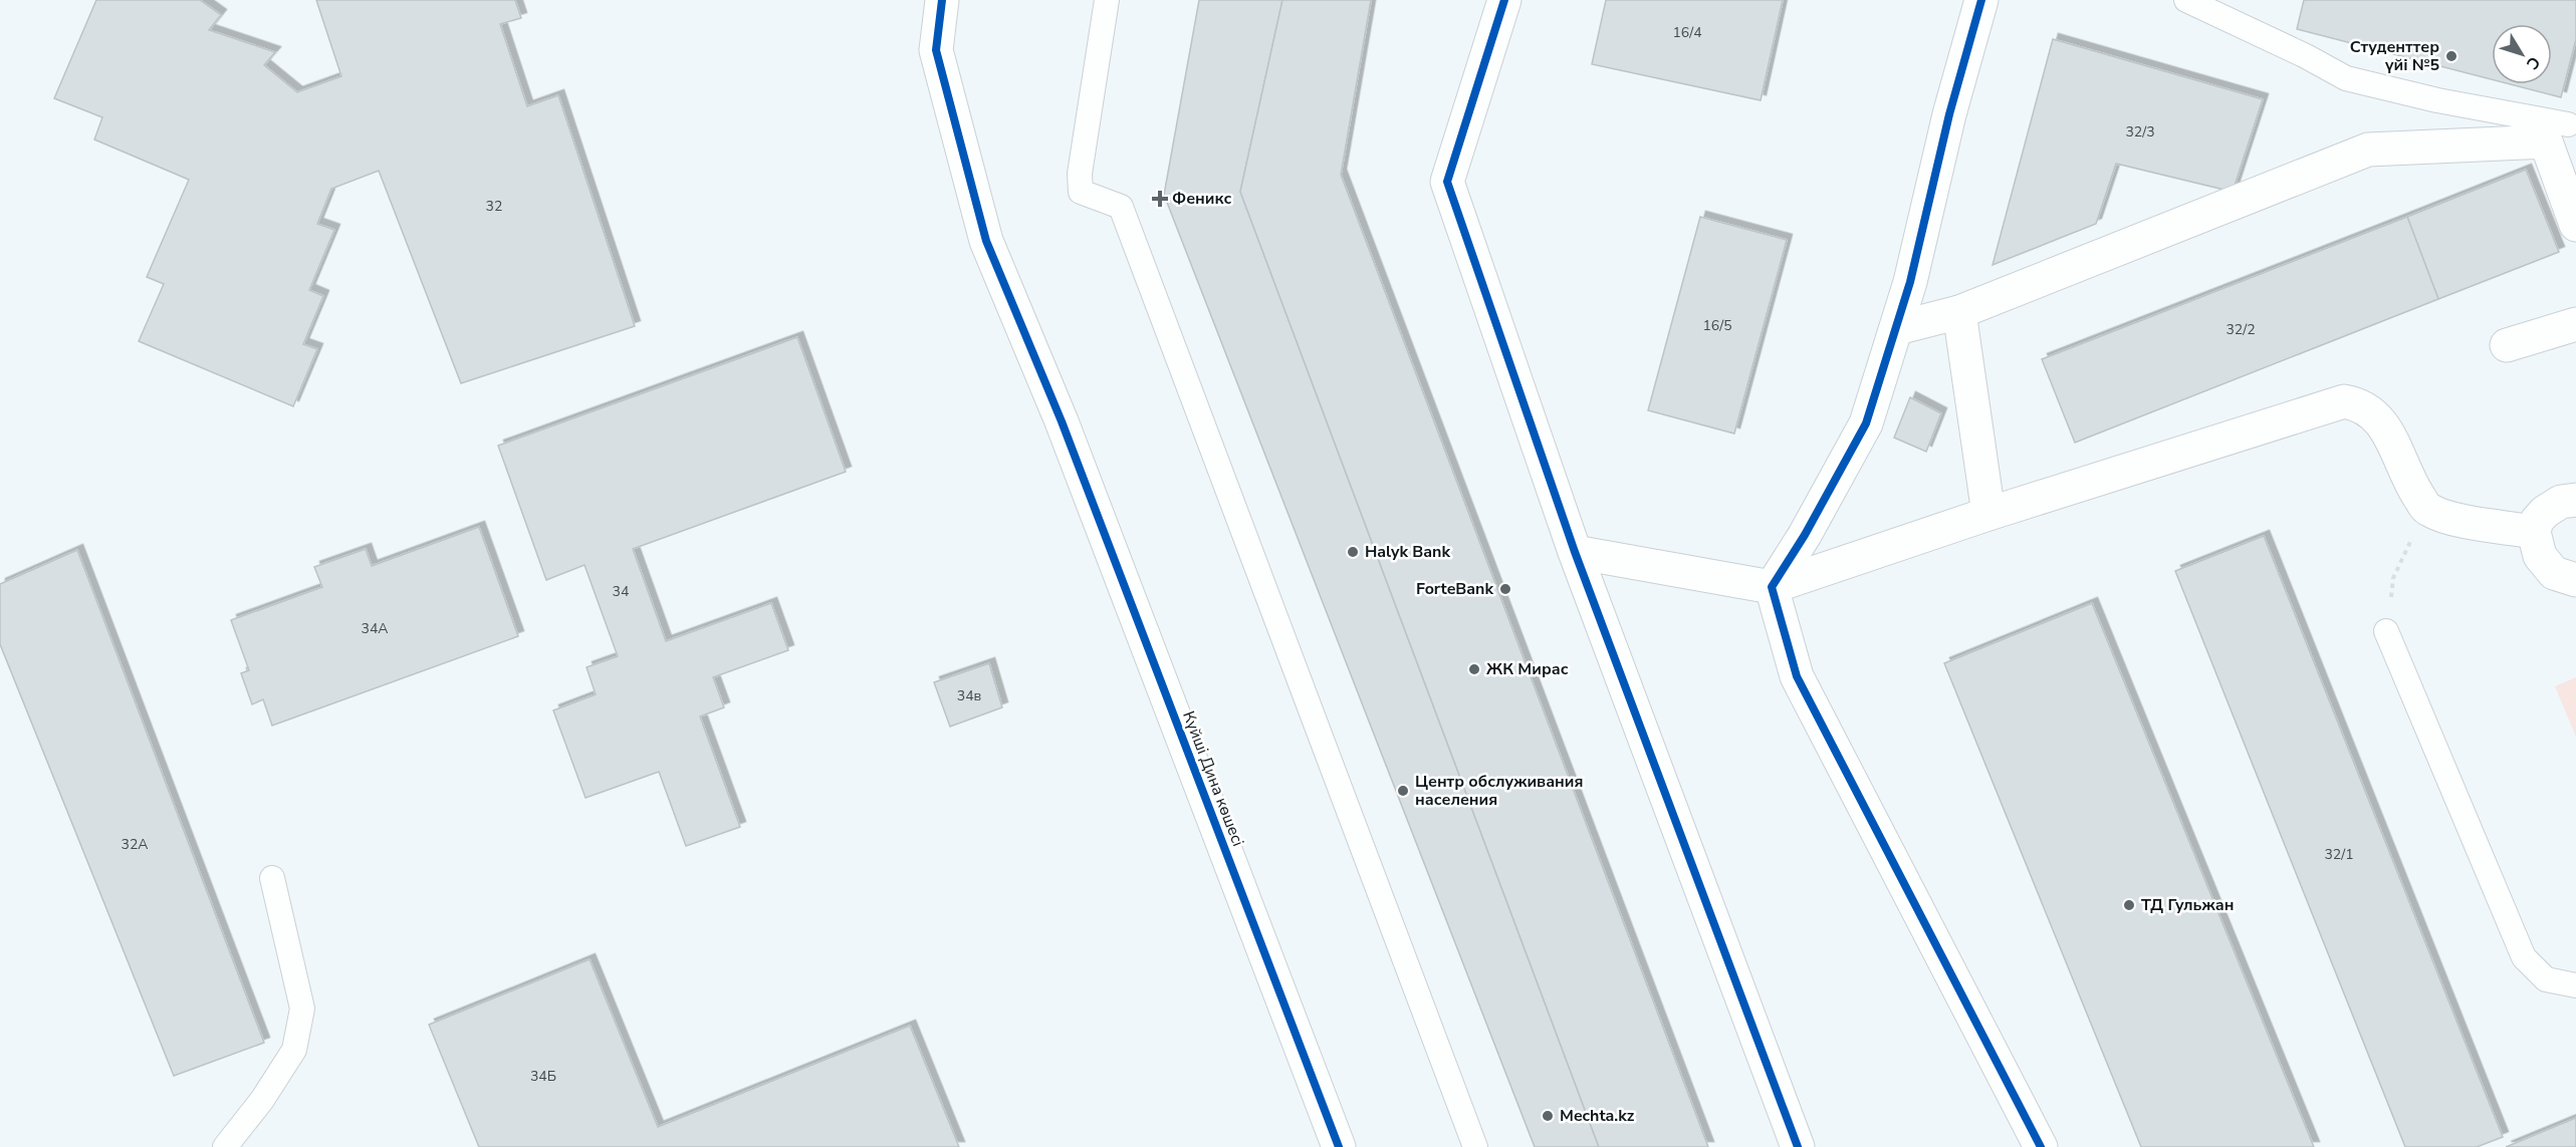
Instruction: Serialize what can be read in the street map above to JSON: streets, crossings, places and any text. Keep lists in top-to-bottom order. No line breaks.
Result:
{"streets":{"street":["Күйші Дина көшесі"]},"places":{"other":["Студенттер үйі №5","Halyk Bank","ForteBank","ЖК Мирас","Центр обслуживания населения","ТД Гульжан","Mechta.kz"],"health":["Феникс"]},"house_numbers":["16/4","32/3","32","16/5","32/2","34","34А","34в","32А","32/1","34Б"],"north":"bottom right"}
